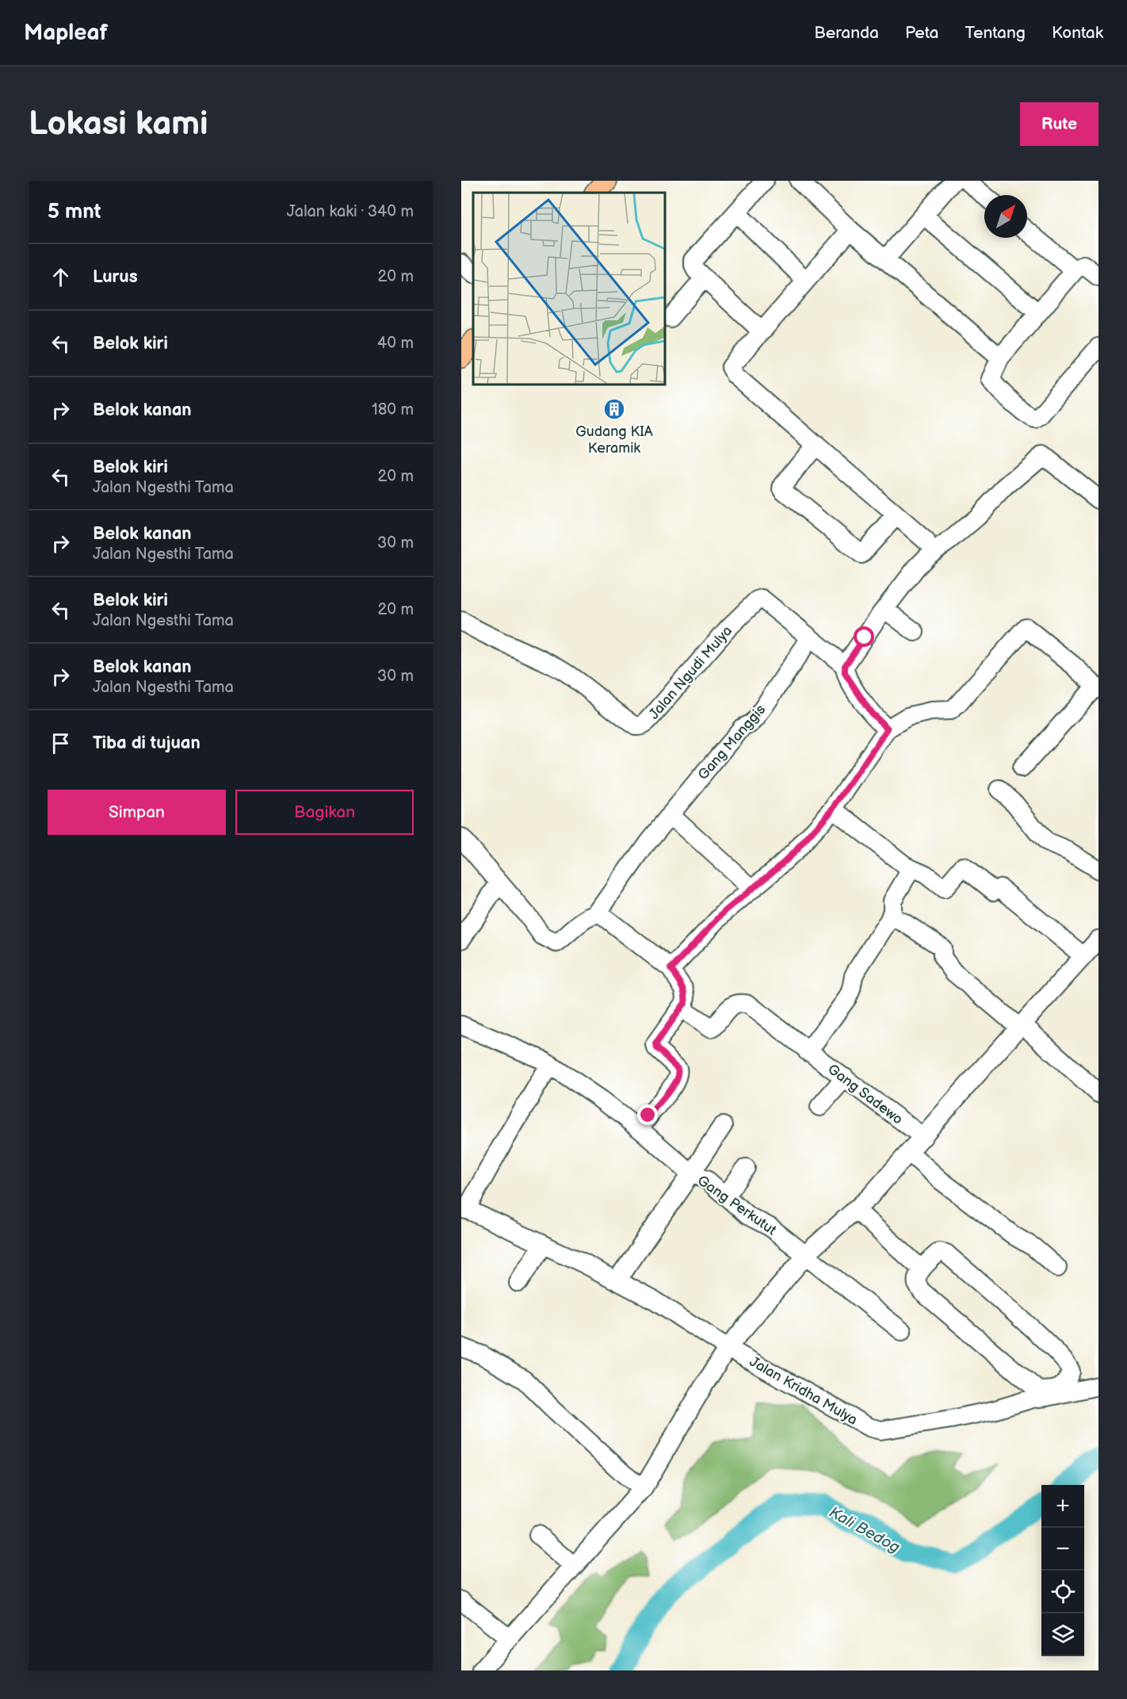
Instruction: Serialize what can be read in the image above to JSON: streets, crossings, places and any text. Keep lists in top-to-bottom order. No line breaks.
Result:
{"streets":{"street":["Jalan Ngudi Mulya","Gang Manggis","Gang Sadewo","Gang Perkutut","Jalan Kridha Mulya"]},"crossings":[["Jalan Ngudi Mulya","Gang Manggis"]],"water":["Kali Bedog"],"places":{"building":["Gudang KIA Keramik"]},"north":"top right","page":{"header":"Mapleaf","nav":["Beranda","Peta","Tentang","Kontak"],"buttons":["Rute",["Simpan","Bagikan"]],"title":"Lokasi kami","heading":["5 mnt","Jalan kaki · 340 m"],"list":[["Lurus","20 m"],["Belok kiri","40 m"],["Belok kanan","180 m"],["Belok kiri","Jalan Ngesthi Tama","20 m"],["Belok kanan","Jalan Ngesthi Tama","30 m"],["Belok kiri","Jalan Ngesthi Tama","20 m"],["Belok kanan","Jalan Ngesthi Tama","30 m"],"Tiba di tujuan"],"map_buttons":["+","−"]}}
